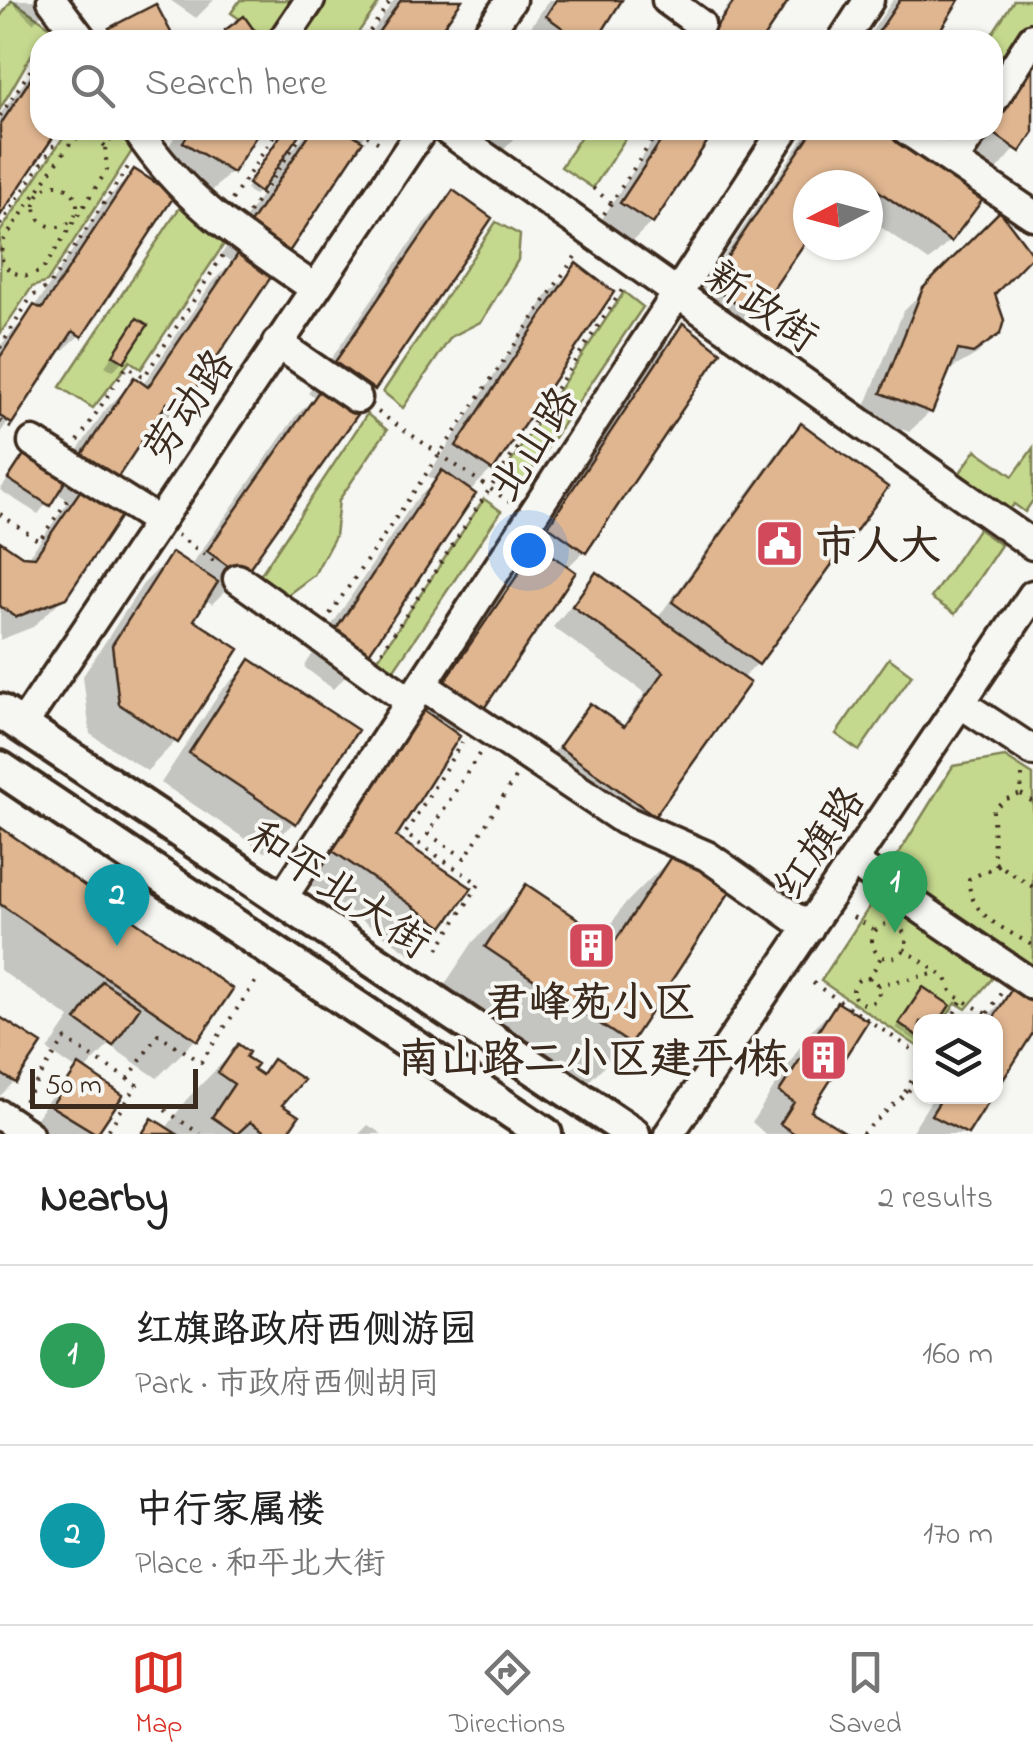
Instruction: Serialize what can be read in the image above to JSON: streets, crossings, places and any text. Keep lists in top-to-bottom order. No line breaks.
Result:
{"streets":{"main road":["和平北大街"],"street":["新政街","劳动路","北山路","红旗路"]},"crossings":[["新政街","北山路"],["劳动路","和平北大街"],["北山路","和平北大街"]],"places":{"public building":["市人大"],"building":["君峰苑小区","南山路二小区建平1栋"]},"scale_bar":"50 m","north":"left","page":{"search":"Search here","pins":["1","2"],"scale":"50 m","heading":["Nearby","2 results"],"list":[{"mark":"1","name":"红旗路政府西侧游园","note":"Park · 市政府西侧胡同","value":"160 m"},{"mark":"2","name":"中行家属楼","note":"Place · 和平北大街","value":"170 m"}],"nav":["Map","Directions","Saved"]}}
